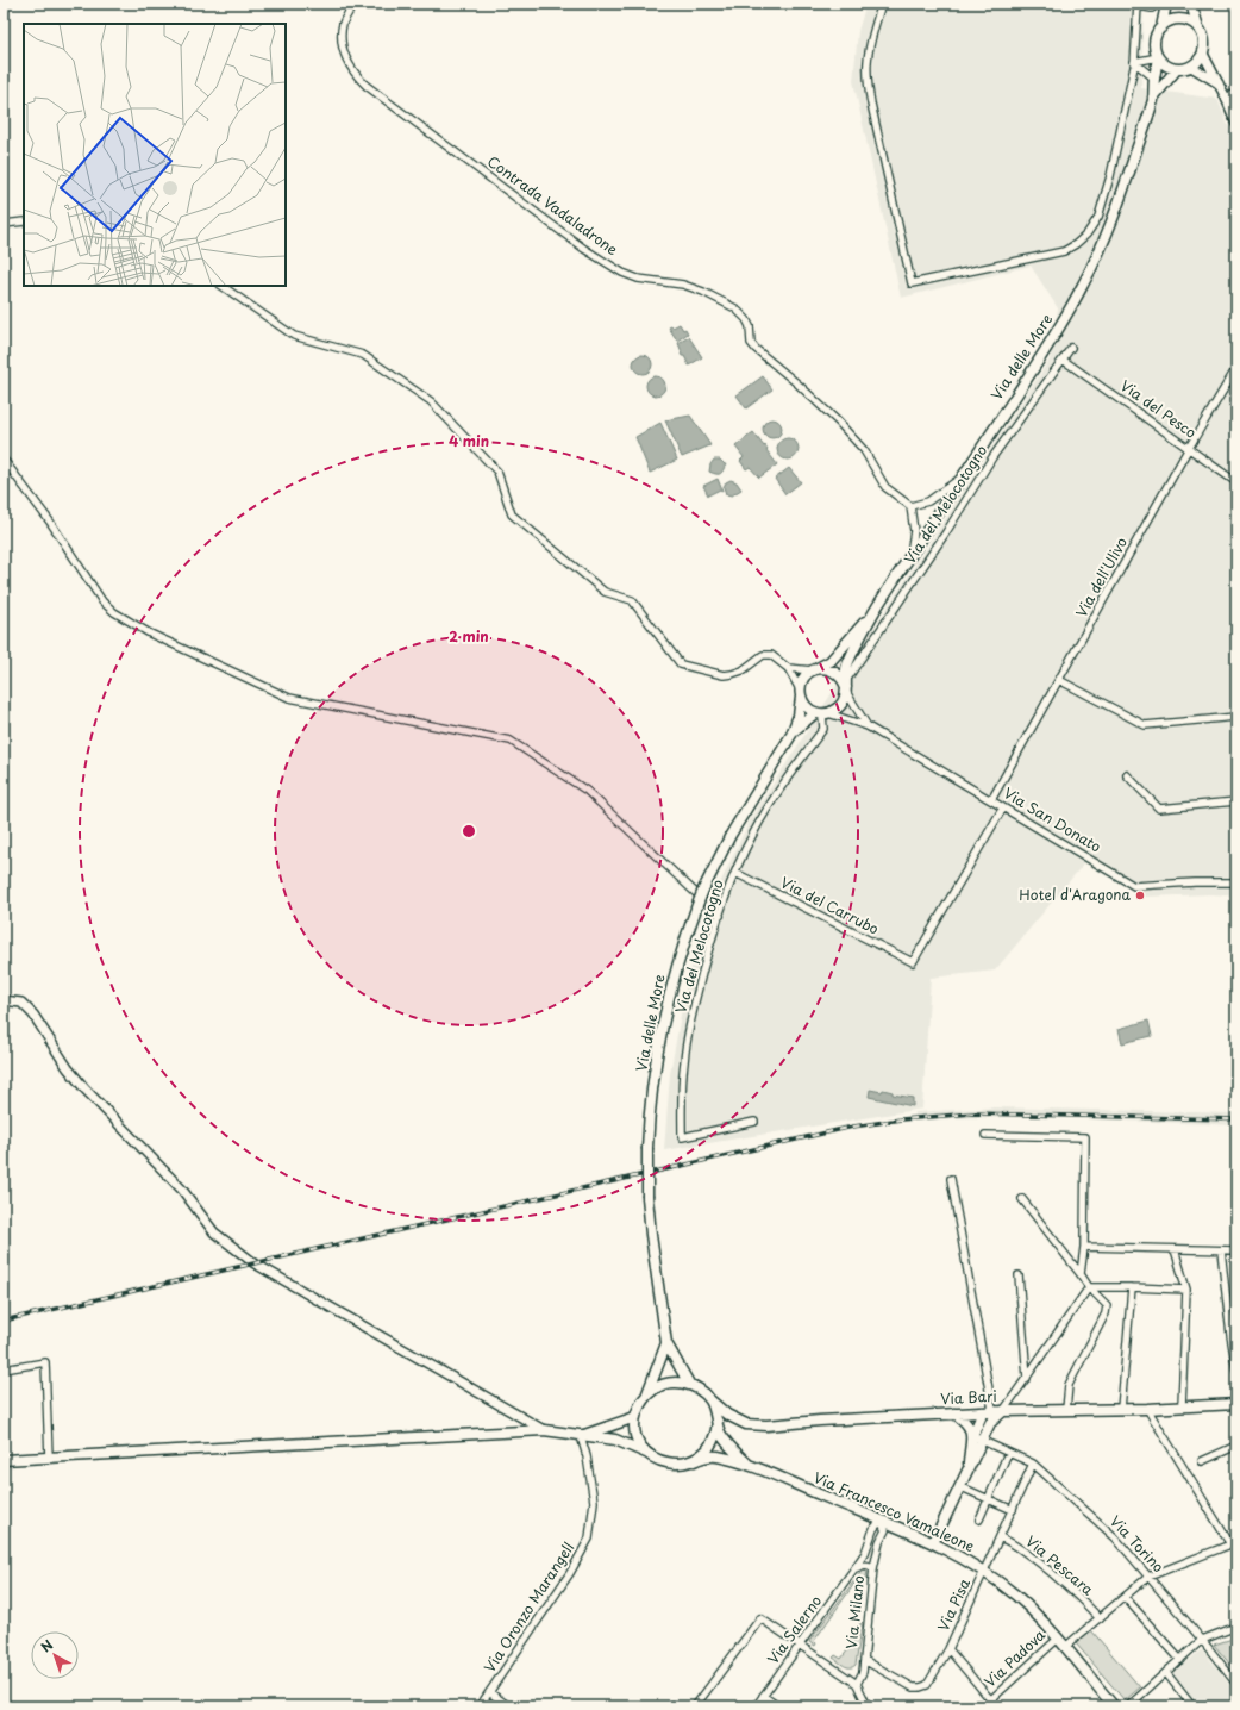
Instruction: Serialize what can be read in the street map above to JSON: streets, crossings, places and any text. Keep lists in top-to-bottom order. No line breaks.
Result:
{"streets":{"main road":["Via delle More","Via Bari","Via Francesco Vamaleone"],"street":["Contrada Vadaladrone","Via del Pesco","Via del Melocotogno","Via dell'Ulivo","Via San Donato","Via del Carrubo","Via Torino","Via Pescara","Via Pisa","Via Oronzo Marangell","Via Milano","Via Salerno","Via Padova"]},"crossings":[["Via del Pesco","Via del Melocotogno"],["Via del Pesco","Via dell'Ulivo"],["Via del Melocotogno","Via San Donato"],["Via del Melocotogno","Via del Carrubo"],["Via dell'Ulivo","Via San Donato"],["Via San Donato","Via del Carrubo"],["Via Bari","Via Francesco Vamaleone"],["Via Francesco Vamaleone","Via Pisa"],["Via Francesco Vamaleone","Via Milano"],["Via Francesco Vamaleone","Via Salerno"],["Via Francesco Vamaleone","Via Padova"],["Via Torino","Via Pisa"],["Via Pescara","Via Pisa"],["Via Pisa","Via Milano"],["Via Milano","Via Salerno"]],"places":["Hotel d'Aragona"],"north":"top left","rings":["4 min","2 min"]}
